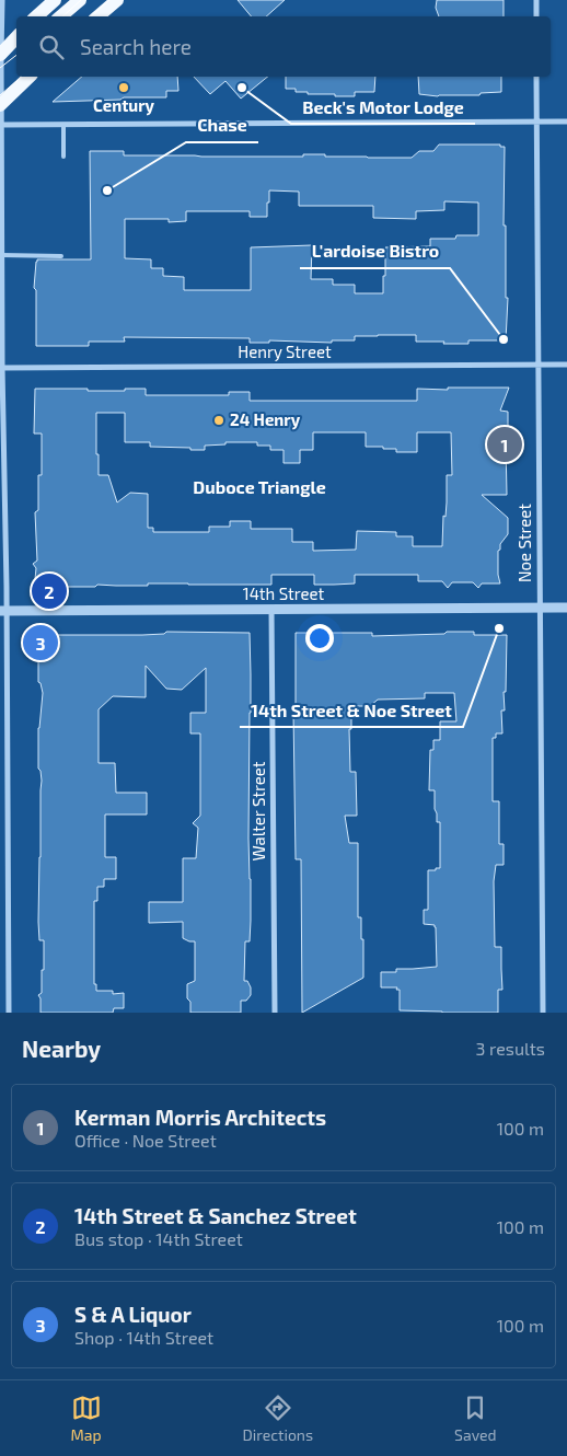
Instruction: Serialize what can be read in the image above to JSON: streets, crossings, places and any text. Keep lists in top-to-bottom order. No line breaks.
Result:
{"streets":{"street":["Henry Street","Noe Street","14th Street","Walter Street"]},"crossings":[["Henry Street","Noe Street"],["Noe Street","14th Street"],["14th Street","Walter Street"]],"districts":["Duboce Triangle"],"places":["Century","Beck's Motor Lodge","Chase","L'ardoise Bistro","24 Henry","14th Street & Noe Street"],"page":{"search":"Search here","pins":["1","2","3"],"heading":["Nearby","3 results"],"list":[{"mark":"1","name":"Kerman Morris Architects","note":"Office · Noe Street","value":"100 m"},{"mark":"2","name":"14th Street & Sanchez Street","note":"Bus stop · 14th Street","value":"100 m"},{"mark":"3","name":"S & A Liquor","note":"Shop · 14th Street","value":"100 m"}],"nav":["Map","Directions","Saved"]}}
